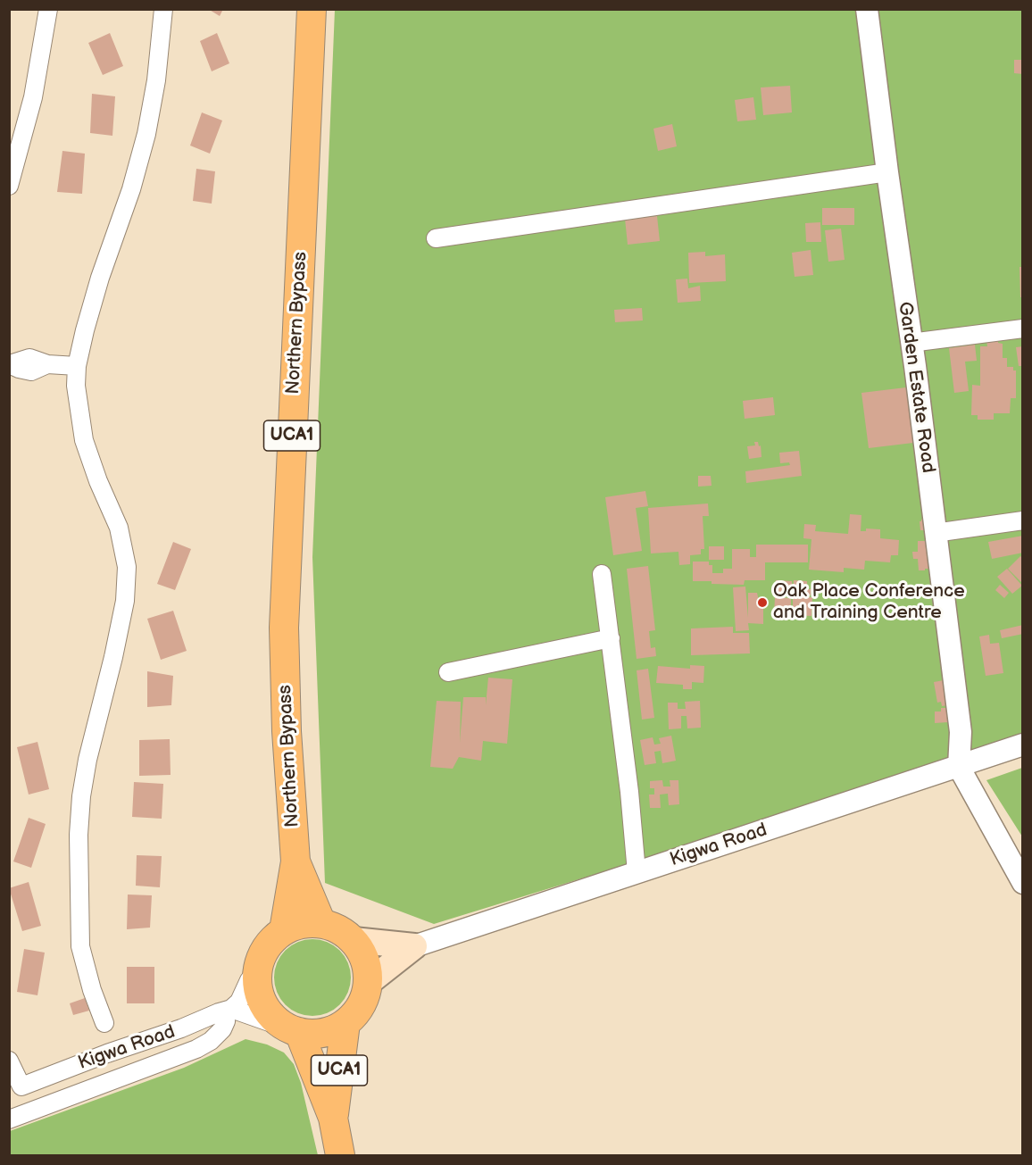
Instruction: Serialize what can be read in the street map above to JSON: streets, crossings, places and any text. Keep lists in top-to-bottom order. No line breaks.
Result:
{"streets":{"main road":["Northern Bypass","UCA1"],"street":["Garden Estate Road","Kigwa Road"]},"crossings":[["Northern Bypass","UCA1"],["Garden Estate Road","Kigwa Road"]],"places":["Oak Place Conference and Training Centre"]}
